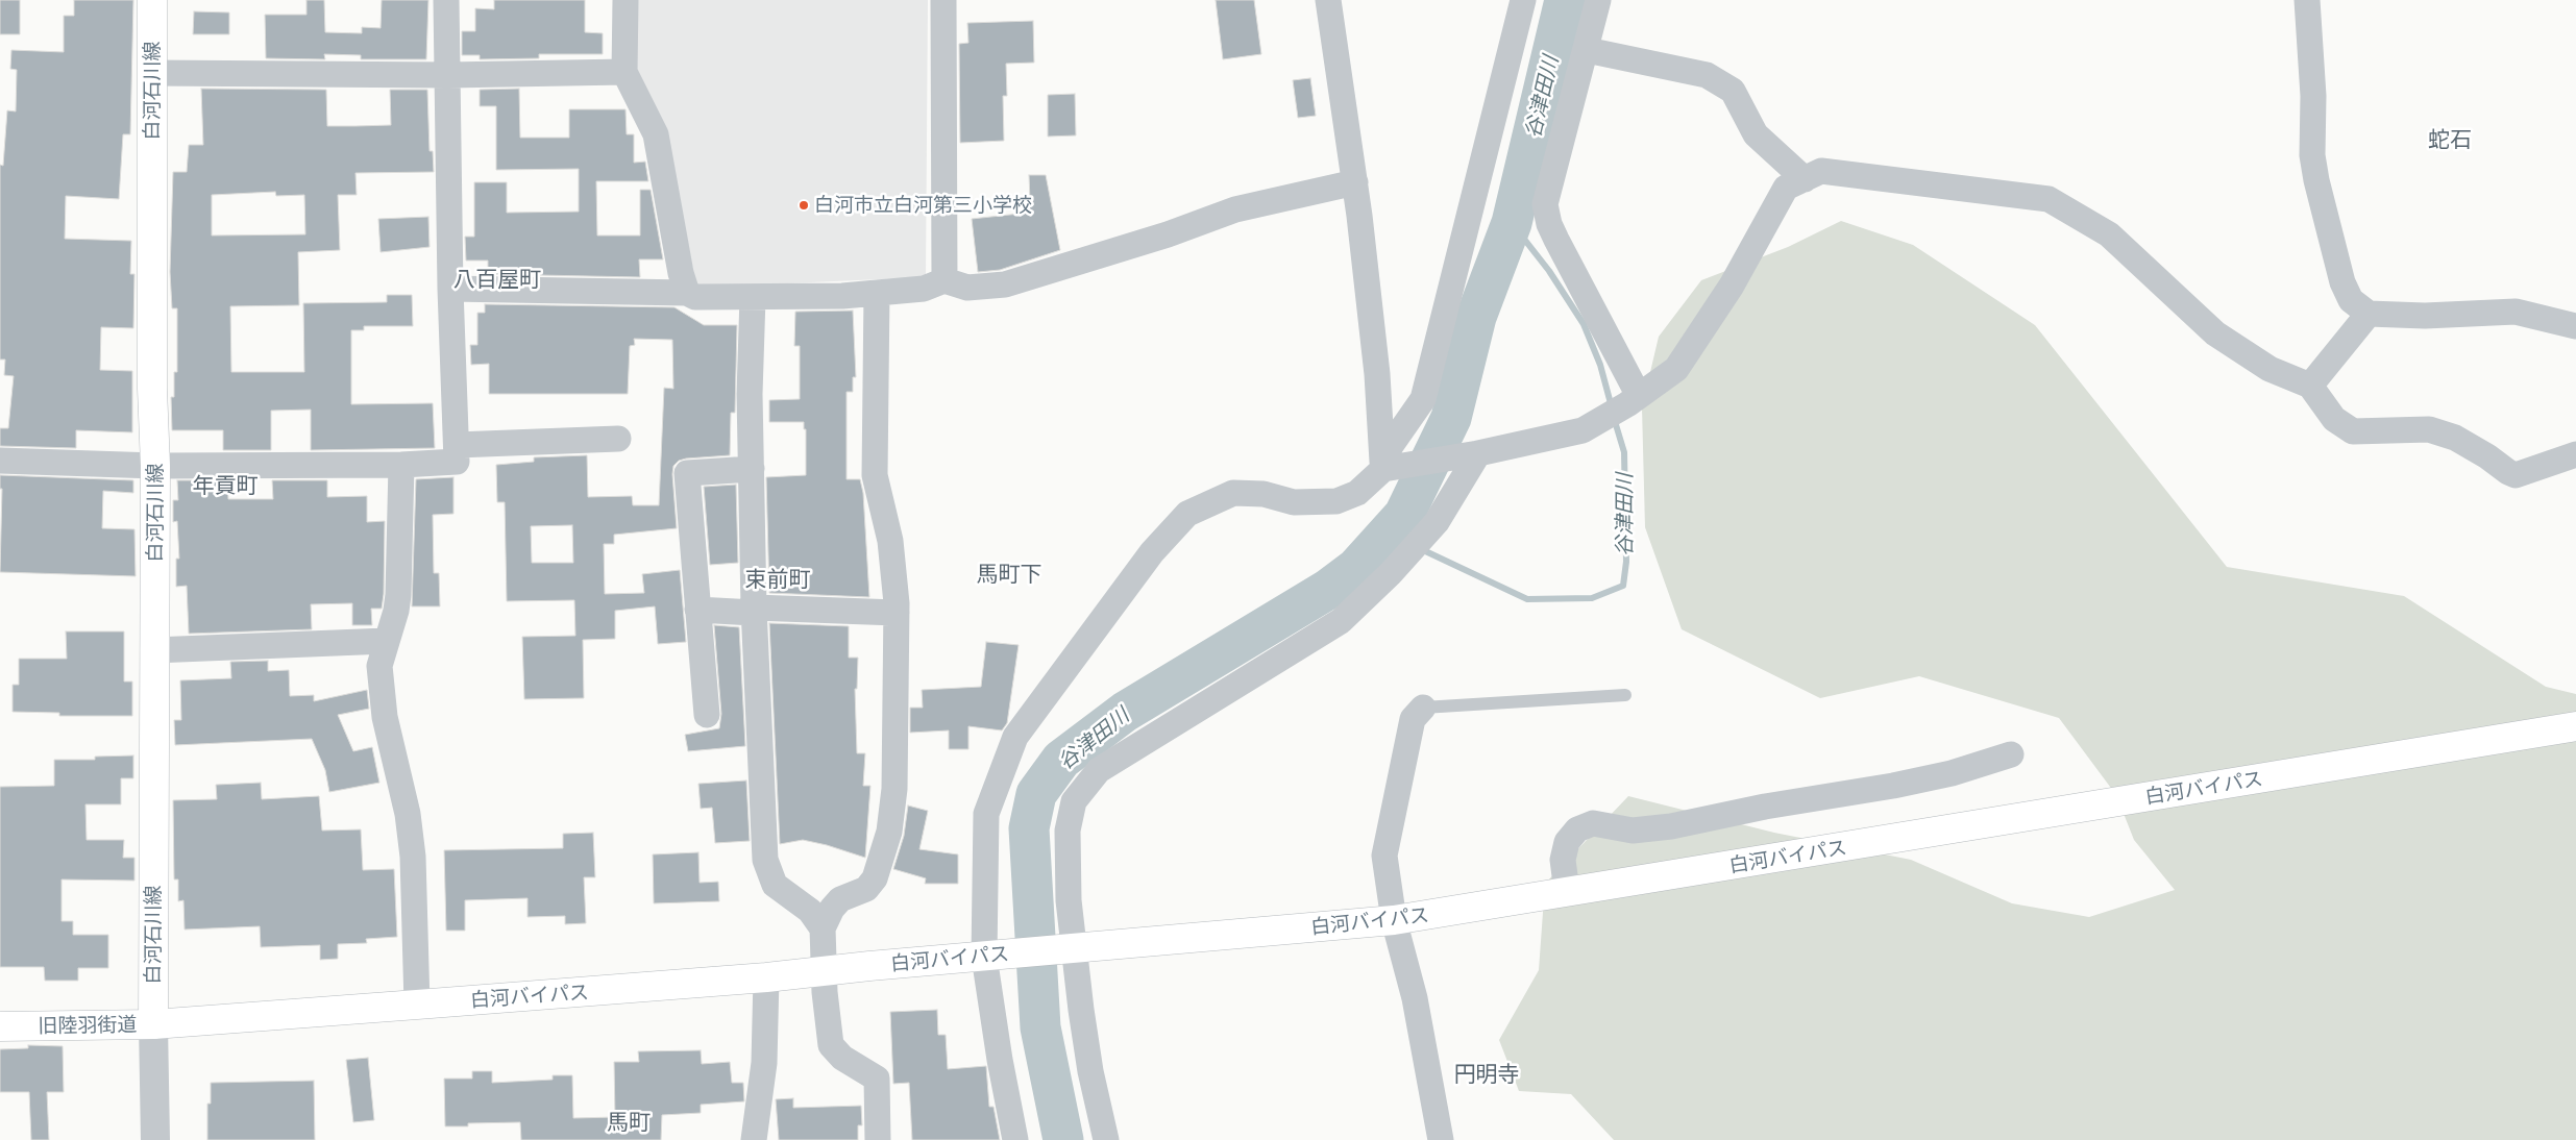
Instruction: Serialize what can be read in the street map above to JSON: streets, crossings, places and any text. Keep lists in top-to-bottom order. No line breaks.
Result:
{"streets":{"main road":["白河石川線","白河バイパス","旧陸羽街道"]},"crossings":[["白河石川線","白河バイパス"],["白河石川線","旧陸羽街道"],["白河バイパス","旧陸羽街道"]],"districts":["蛇石","八百屋町","年貢町","馬町下","束前町","円明寺","馬町"],"water":["谷津田川"],"places":["白河市立白河第三小学校"]}
